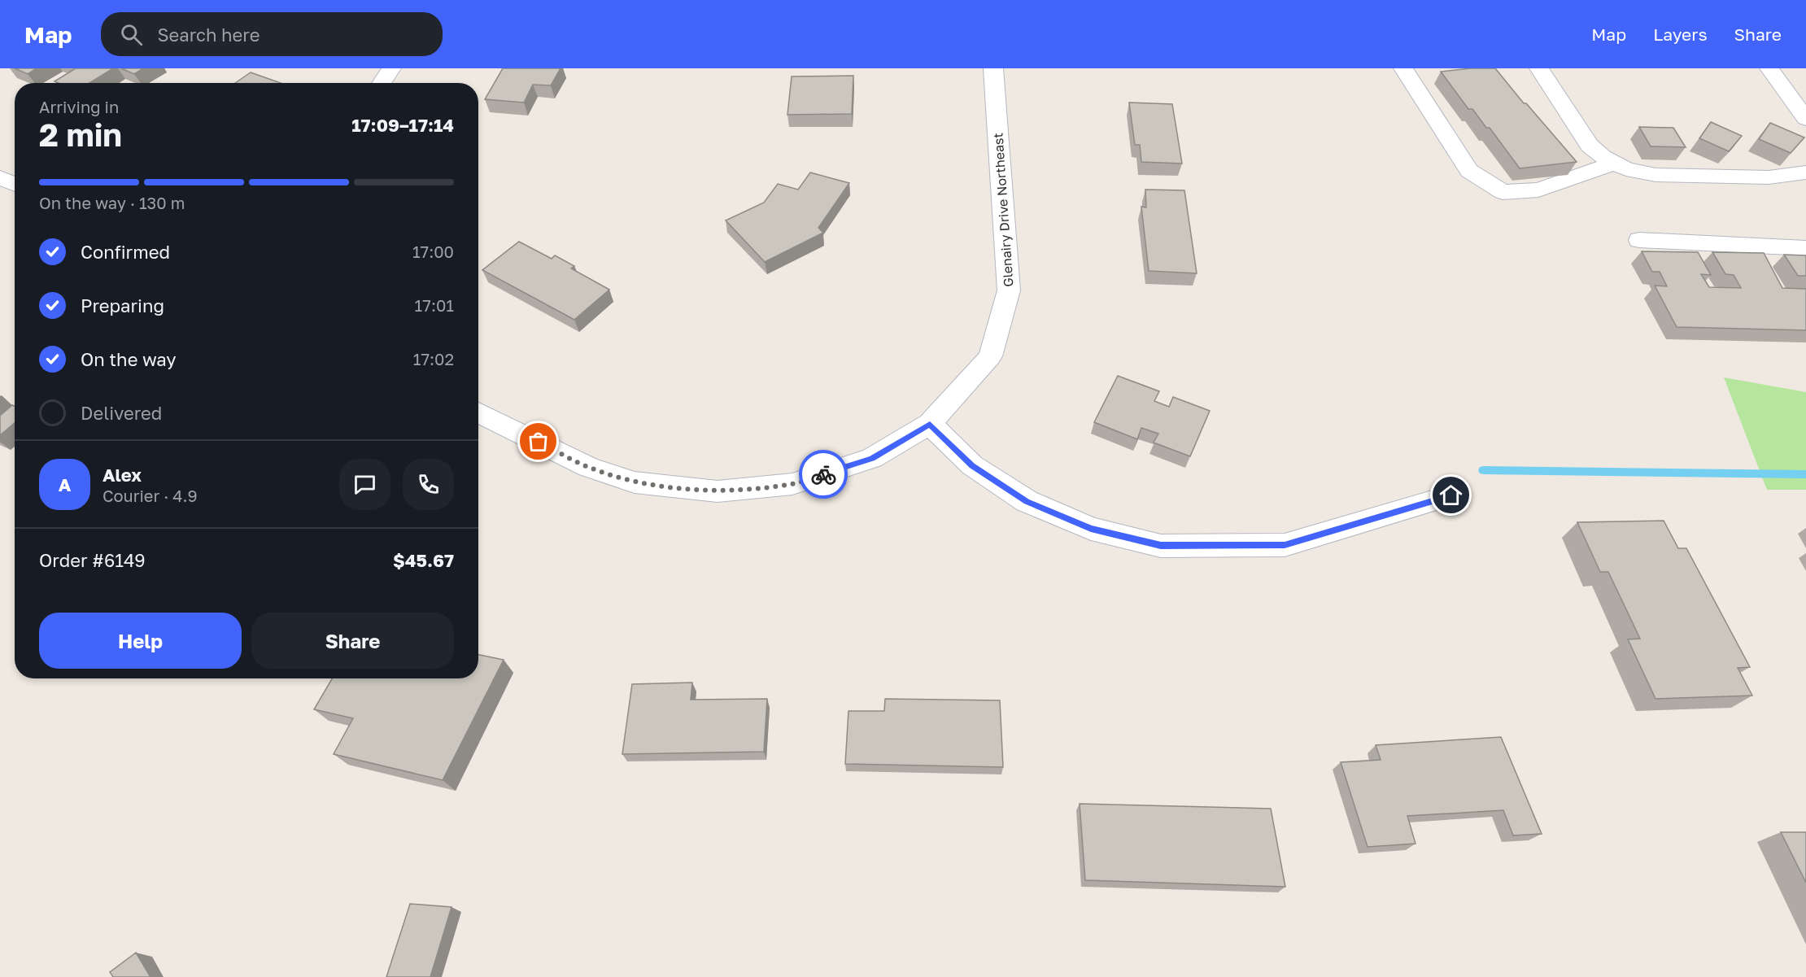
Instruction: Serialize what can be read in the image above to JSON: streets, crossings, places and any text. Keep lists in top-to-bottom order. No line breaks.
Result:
{"streets":{"street":["Glenairy Drive Northeast"]},"page":{"header":"Map","search":"Search here","nav":["Map","Layers","Share"],"heading":["2 min","Arriving in","17:09–17:14"],"panel":["Alex","Courier · 4.9","Order #6149","$45.67"],"bar":"On the way · 130 m","list":[["Confirmed","17:00"],["Preparing","17:01"],["On the way","17:02"],"Delivered"],"round":"A","buttons":["Help","Share"]}}
